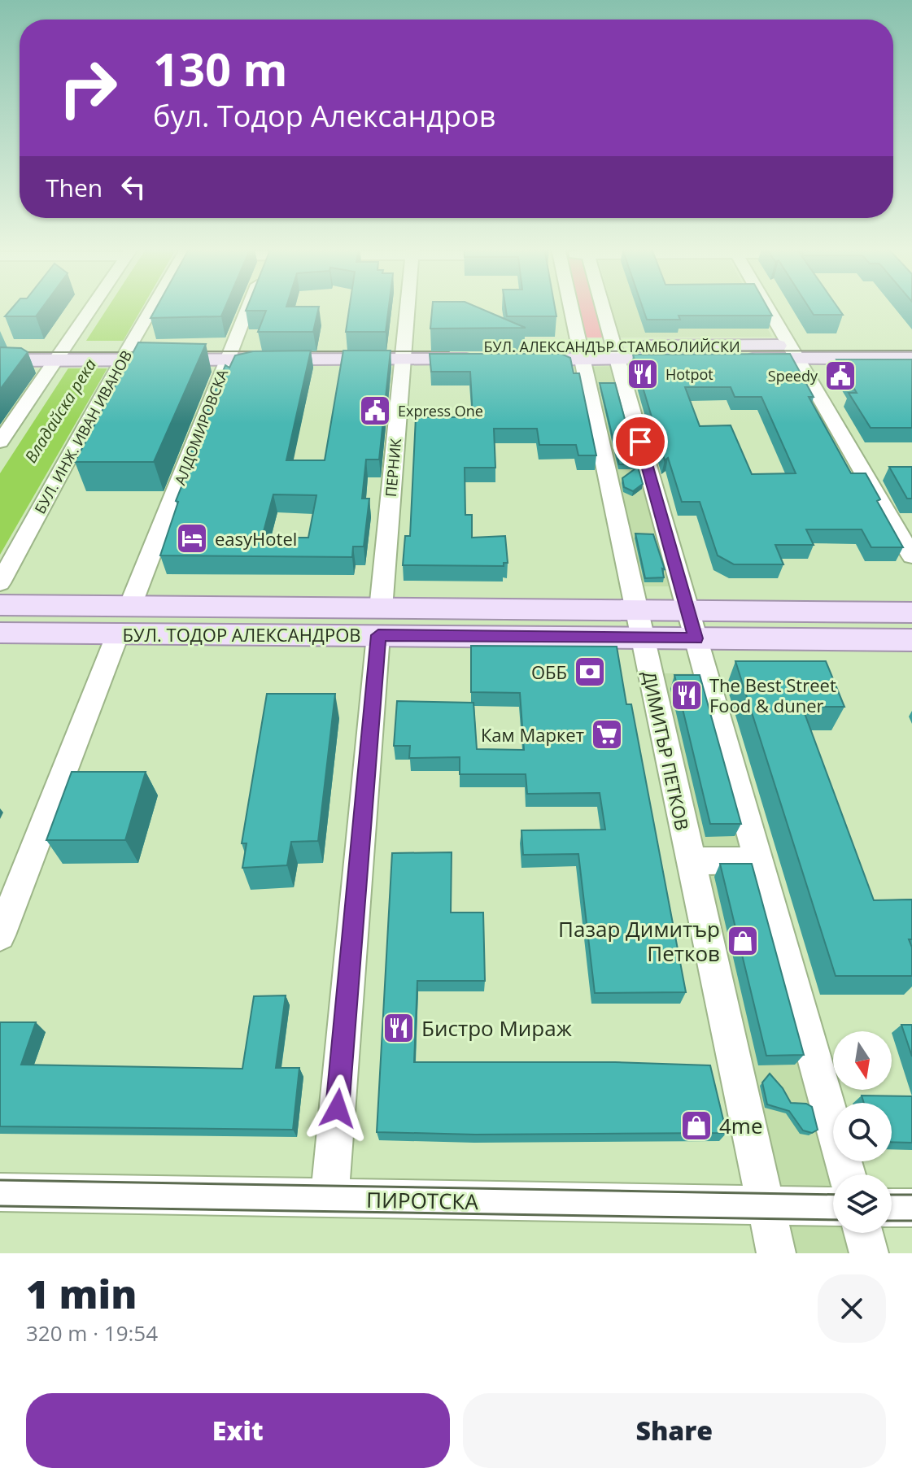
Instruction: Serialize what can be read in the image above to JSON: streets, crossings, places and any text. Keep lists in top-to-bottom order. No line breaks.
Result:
{"streets":{"main road":["БУЛ. АЛЕКСАНДЪР СТАМБОЛИЙСКИ","БУЛ. ТОДОР АЛЕКСАНДРОВ"],"street":["АЛДОМИРОВСКА","БУЛ. ИНЖ. ИВАН ИВАНОВ","ПЕРНИК","ДИМИТЪР ПЕТКОВ","ПИРОТСКА"]},"crossings":[["БУЛ. АЛЕКСАНДЪР СТАМБОЛИЙСКИ","АЛДОМИРОВСКА"],["БУЛ. АЛЕКСАНДЪР СТАМБОЛИЙСКИ","БУЛ. ИНЖ. ИВАН ИВАНОВ"],["БУЛ. АЛЕКСАНДЪР СТАМБОЛИЙСКИ","ПЕРНИК"],["БУЛ. АЛЕКСАНДЪР СТАМБОЛИЙСКИ","ДИМИТЪР ПЕТКОВ"],["АЛДОМИРОВСКА","БУЛ. ТОДОР АЛЕКСАНДРОВ"],["ПЕРНИК","БУЛ. ТОДОР АЛЕКСАНДРОВ"],["ПЕРНИК","ПИРОТСКА"],["БУЛ. ТОДОР АЛЕКСАНДРОВ","ДИМИТЪР ПЕТКОВ"],["ДИМИТЪР ПЕТКОВ","ПИРОТСКА"]],"water":["Владайска река"],"places":{"restaurant":["Hotpot","The Best Street Food & duner","Бистро Мираж"],"public building":["Speedy","Express One"],"hotel":["easyHotel"],"bank":["ОББ"],"supermarket":["Кам Маркет"],"shop":["Пазар Димитър Петков","4me"]},"north":"bottom","page":{"turn":["130 m","бул. Тодор Александров"],"then":"Then","heading":["1 min","320 m · 19:54"],"buttons":["Exit","Share"]}}
